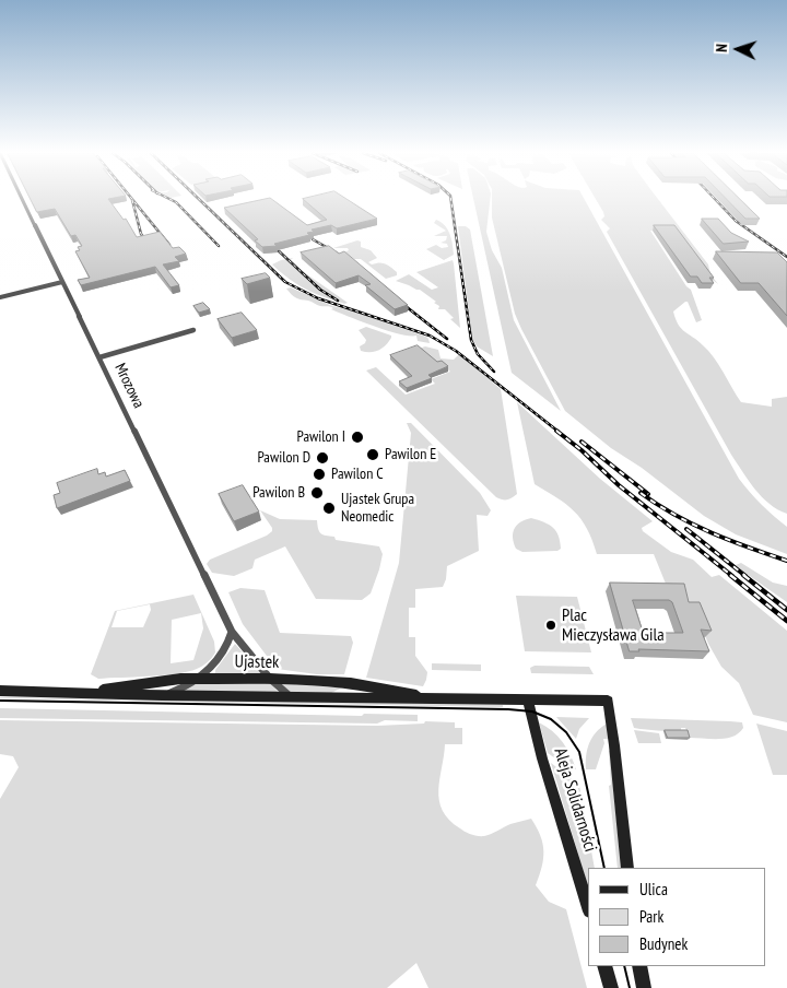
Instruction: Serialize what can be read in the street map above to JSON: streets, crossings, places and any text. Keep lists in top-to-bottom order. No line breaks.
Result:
{"streets":{"street":["Mrozowa","Ujastek","Aleja Solidarności"]},"crossings":[["Mrozowa","Ujastek"],["Ujastek","Aleja Solidarności"]],"places":["Pawilon I","Pawilon E","Pawilon D","Pawilon C","Pawilon B","Ujastek Grupa Neomedic","Plac Mieczysława Gila"],"legend":["Ulica","Park","Budynek"],"north":"left"}
